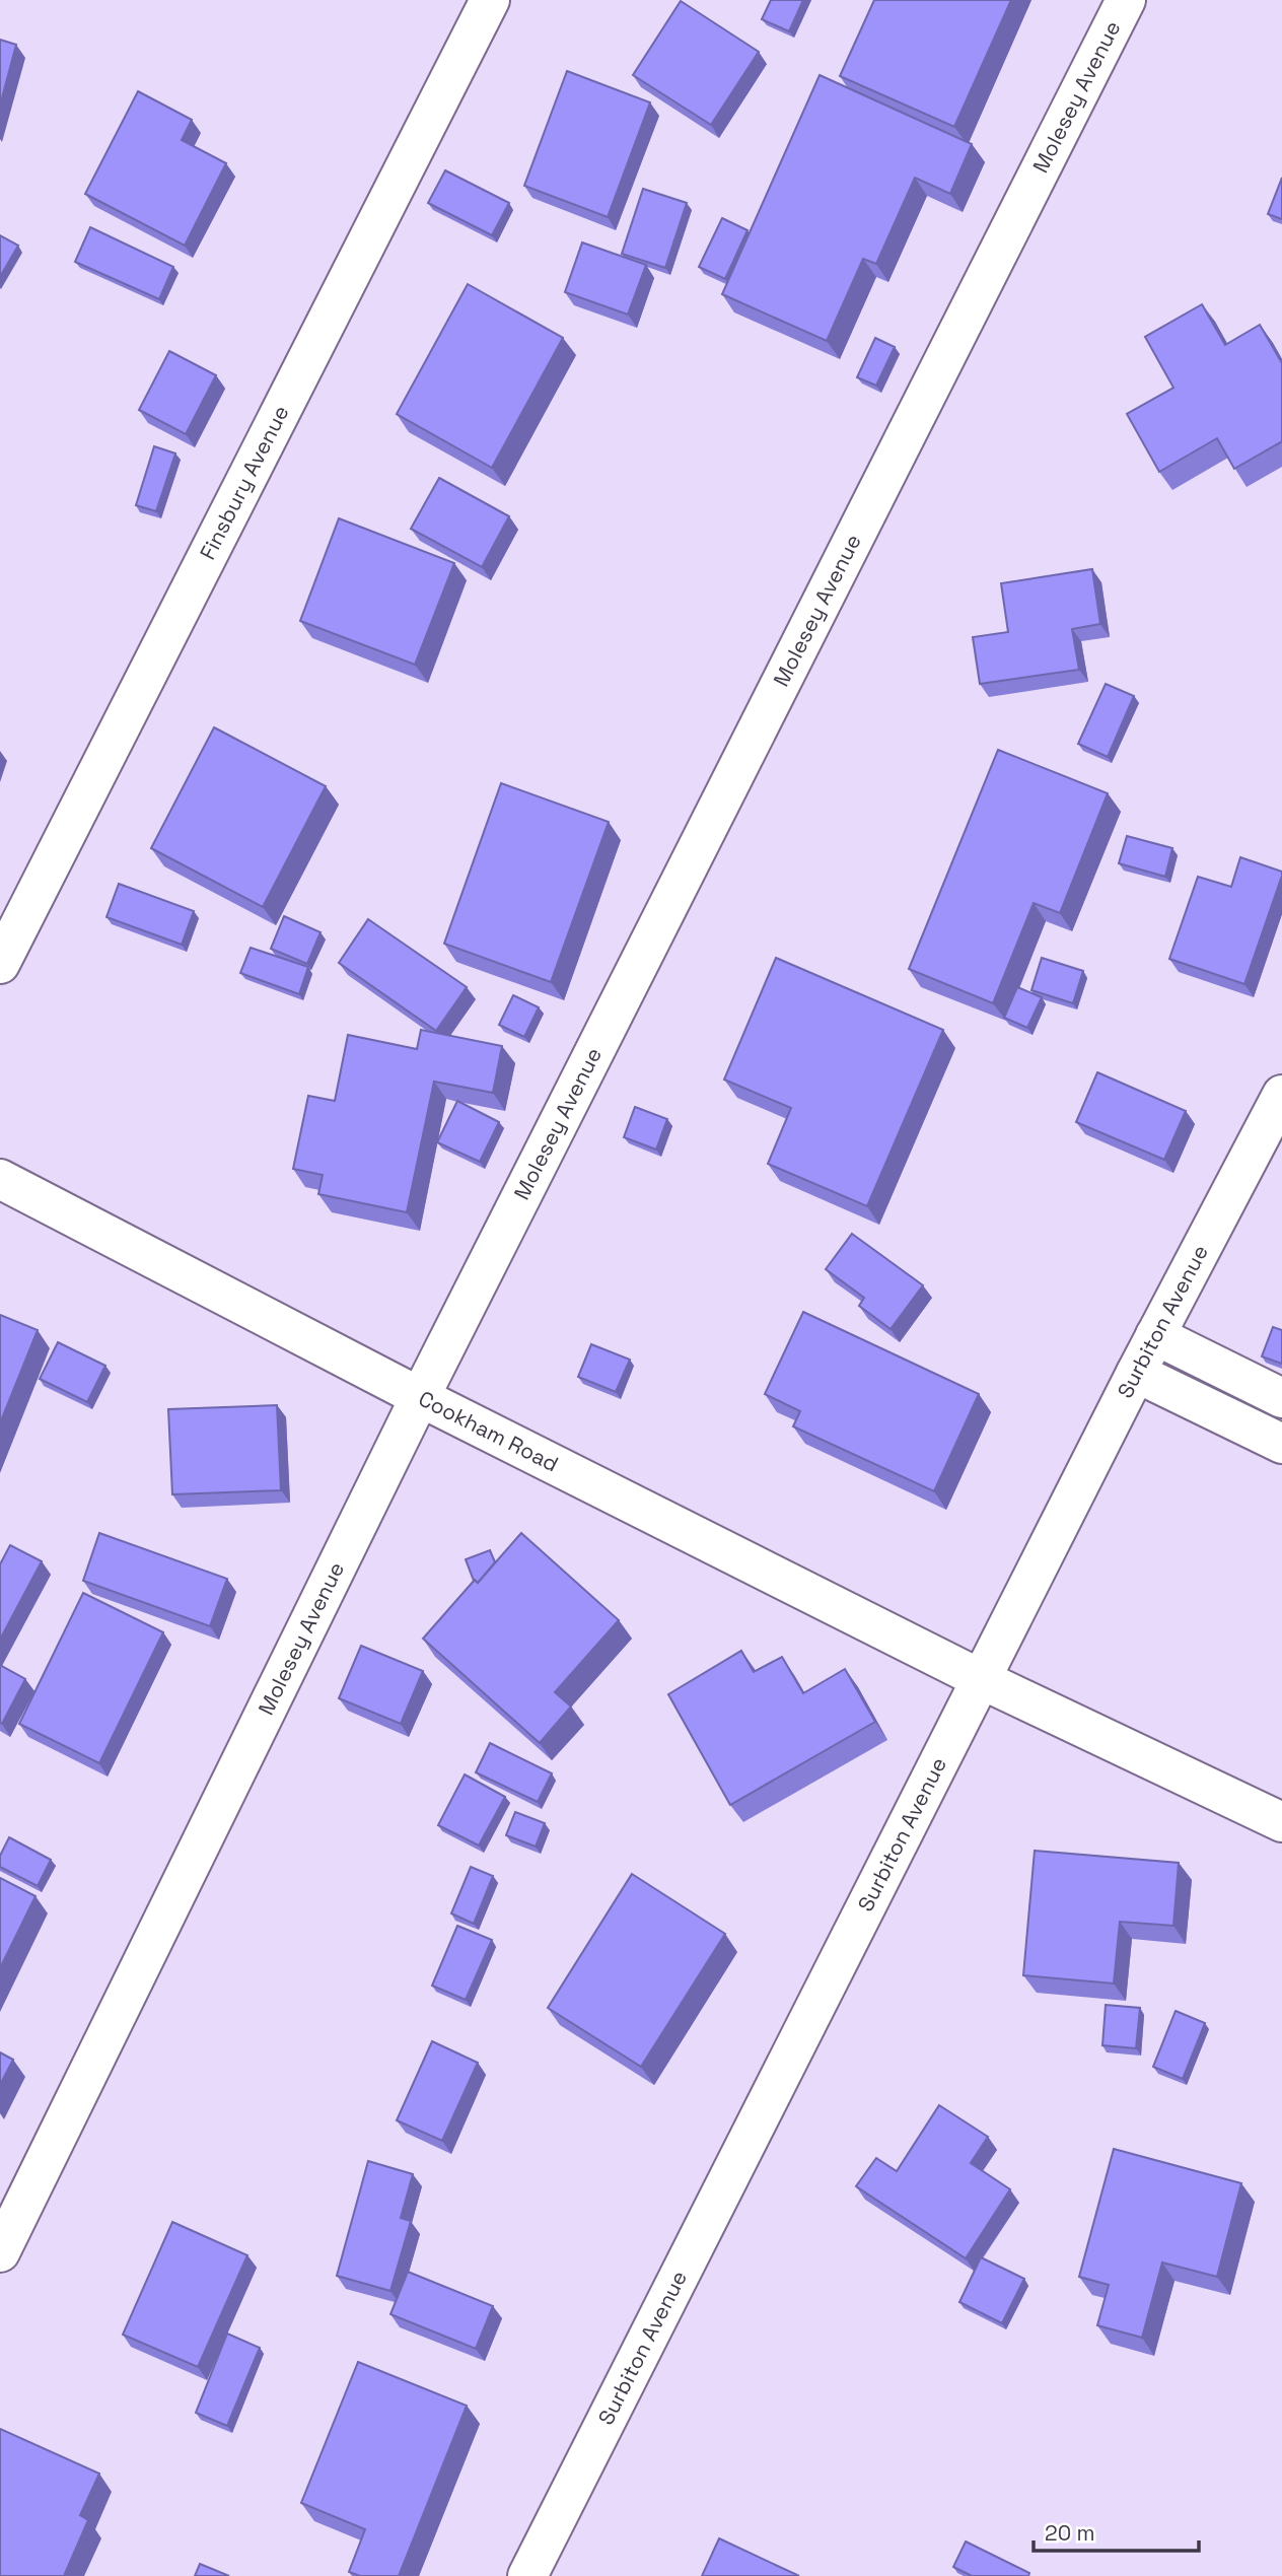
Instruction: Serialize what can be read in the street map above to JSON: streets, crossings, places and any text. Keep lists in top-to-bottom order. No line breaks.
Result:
{"streets":{"street":["Molesey Avenue","Finsbury Avenue","Surbiton Avenue","Cookham Road"]},"crossings":[["Molesey Avenue","Cookham Road"],["Surbiton Avenue","Cookham Road"]],"scale_bar":"20 m"}
